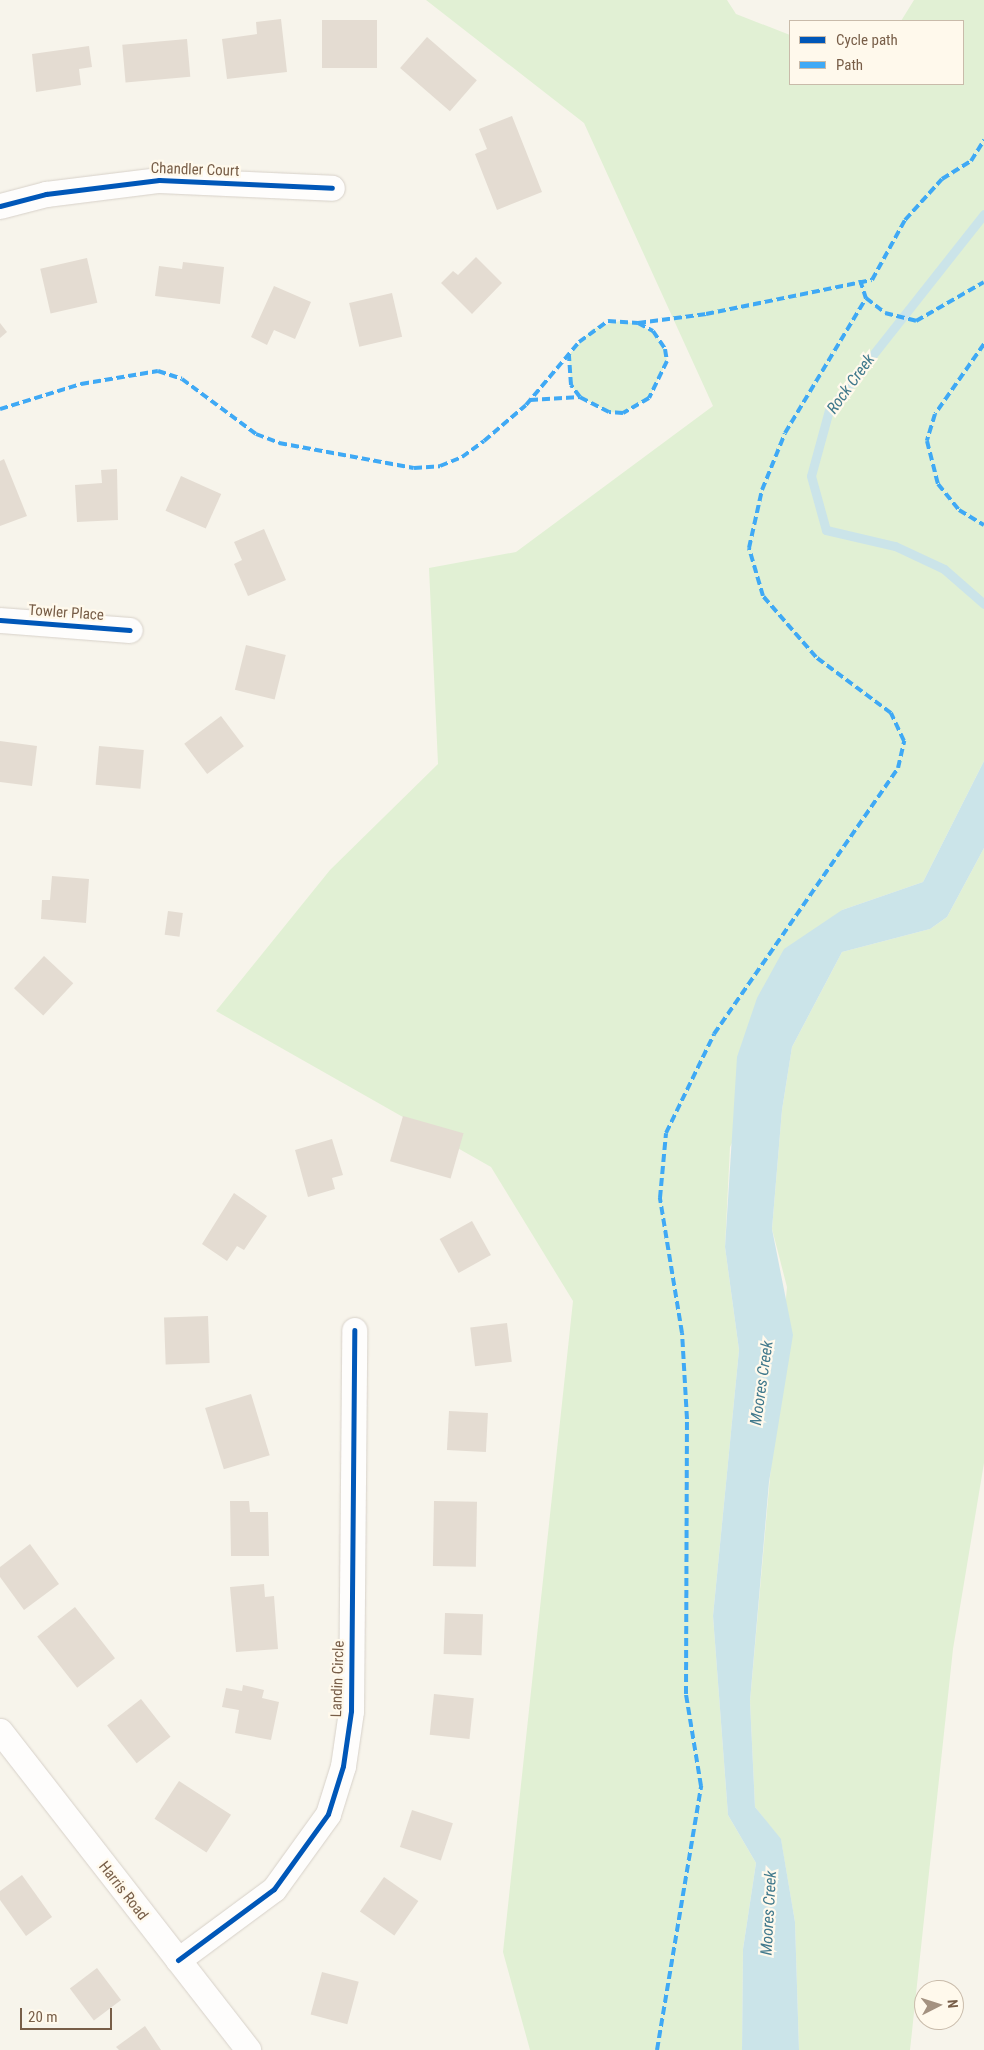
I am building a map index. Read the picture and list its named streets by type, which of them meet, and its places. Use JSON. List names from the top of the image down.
{
  "streets": {
    "street": [
      "Chandler Court",
      "Towler Place",
      "Landin Circle",
      "Harris Road"
    ]
  },
  "crossings": [
    ["Landin Circle", "Harris Road"]
  ],
  "water": ["Rock Creek", "Moores Creek"],
  "legend": ["Cycle path", "Path"],
  "scale_bar": "20 m",
  "north": "right"
}
